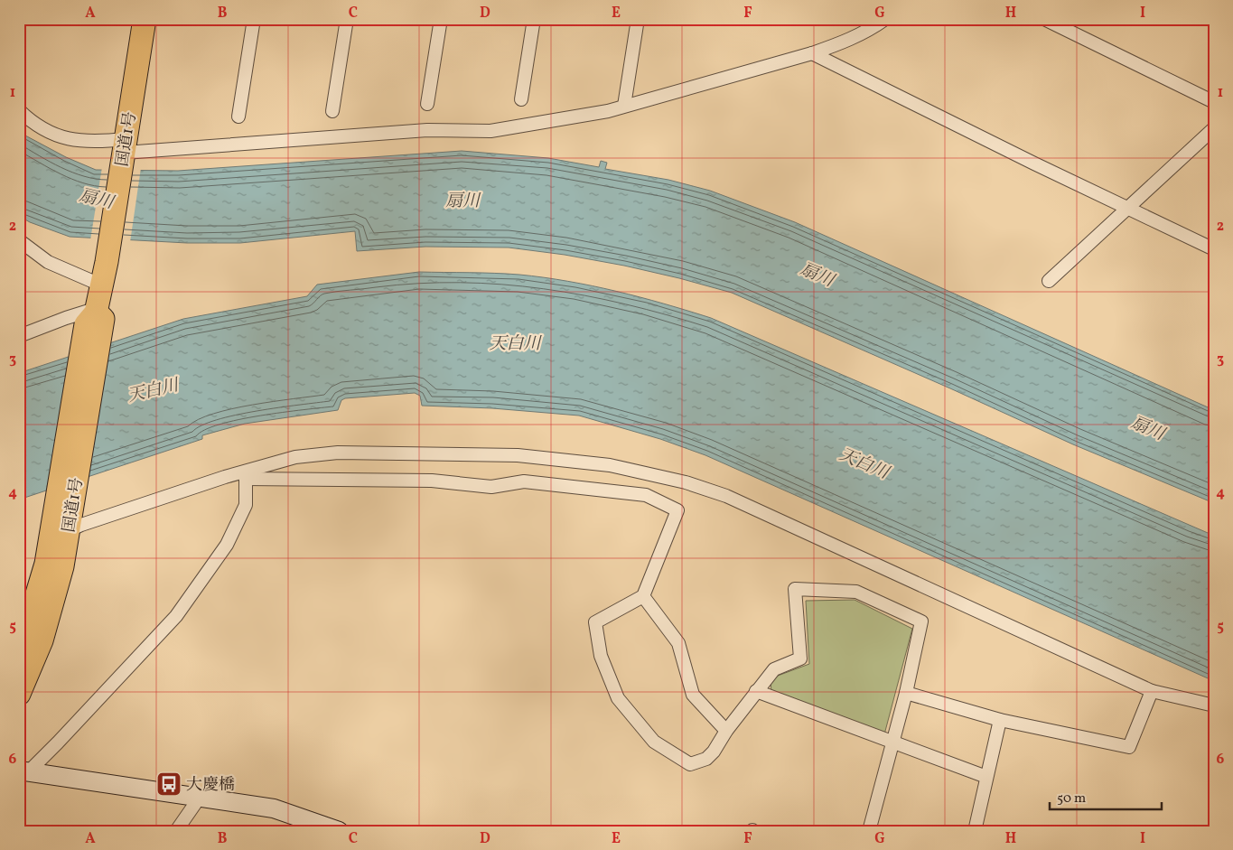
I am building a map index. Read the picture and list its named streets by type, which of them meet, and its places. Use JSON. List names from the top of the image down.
{
  "streets": {
    "highway": ["国道1号"]
  },
  "water": ["扇川", "天白川"],
  "places": {
    "bus stop": ["大慶橋"]
  },
  "scale_bar": "50 m",
  "grid": {
    "columns": [
      "A",
      "B",
      "C",
      "D",
      "E",
      "F",
      "G",
      "H",
      "I"
    ],
    "rows": [
      "1",
      "2",
      "3",
      "4",
      "5",
      "6"
    ]
  }
}
